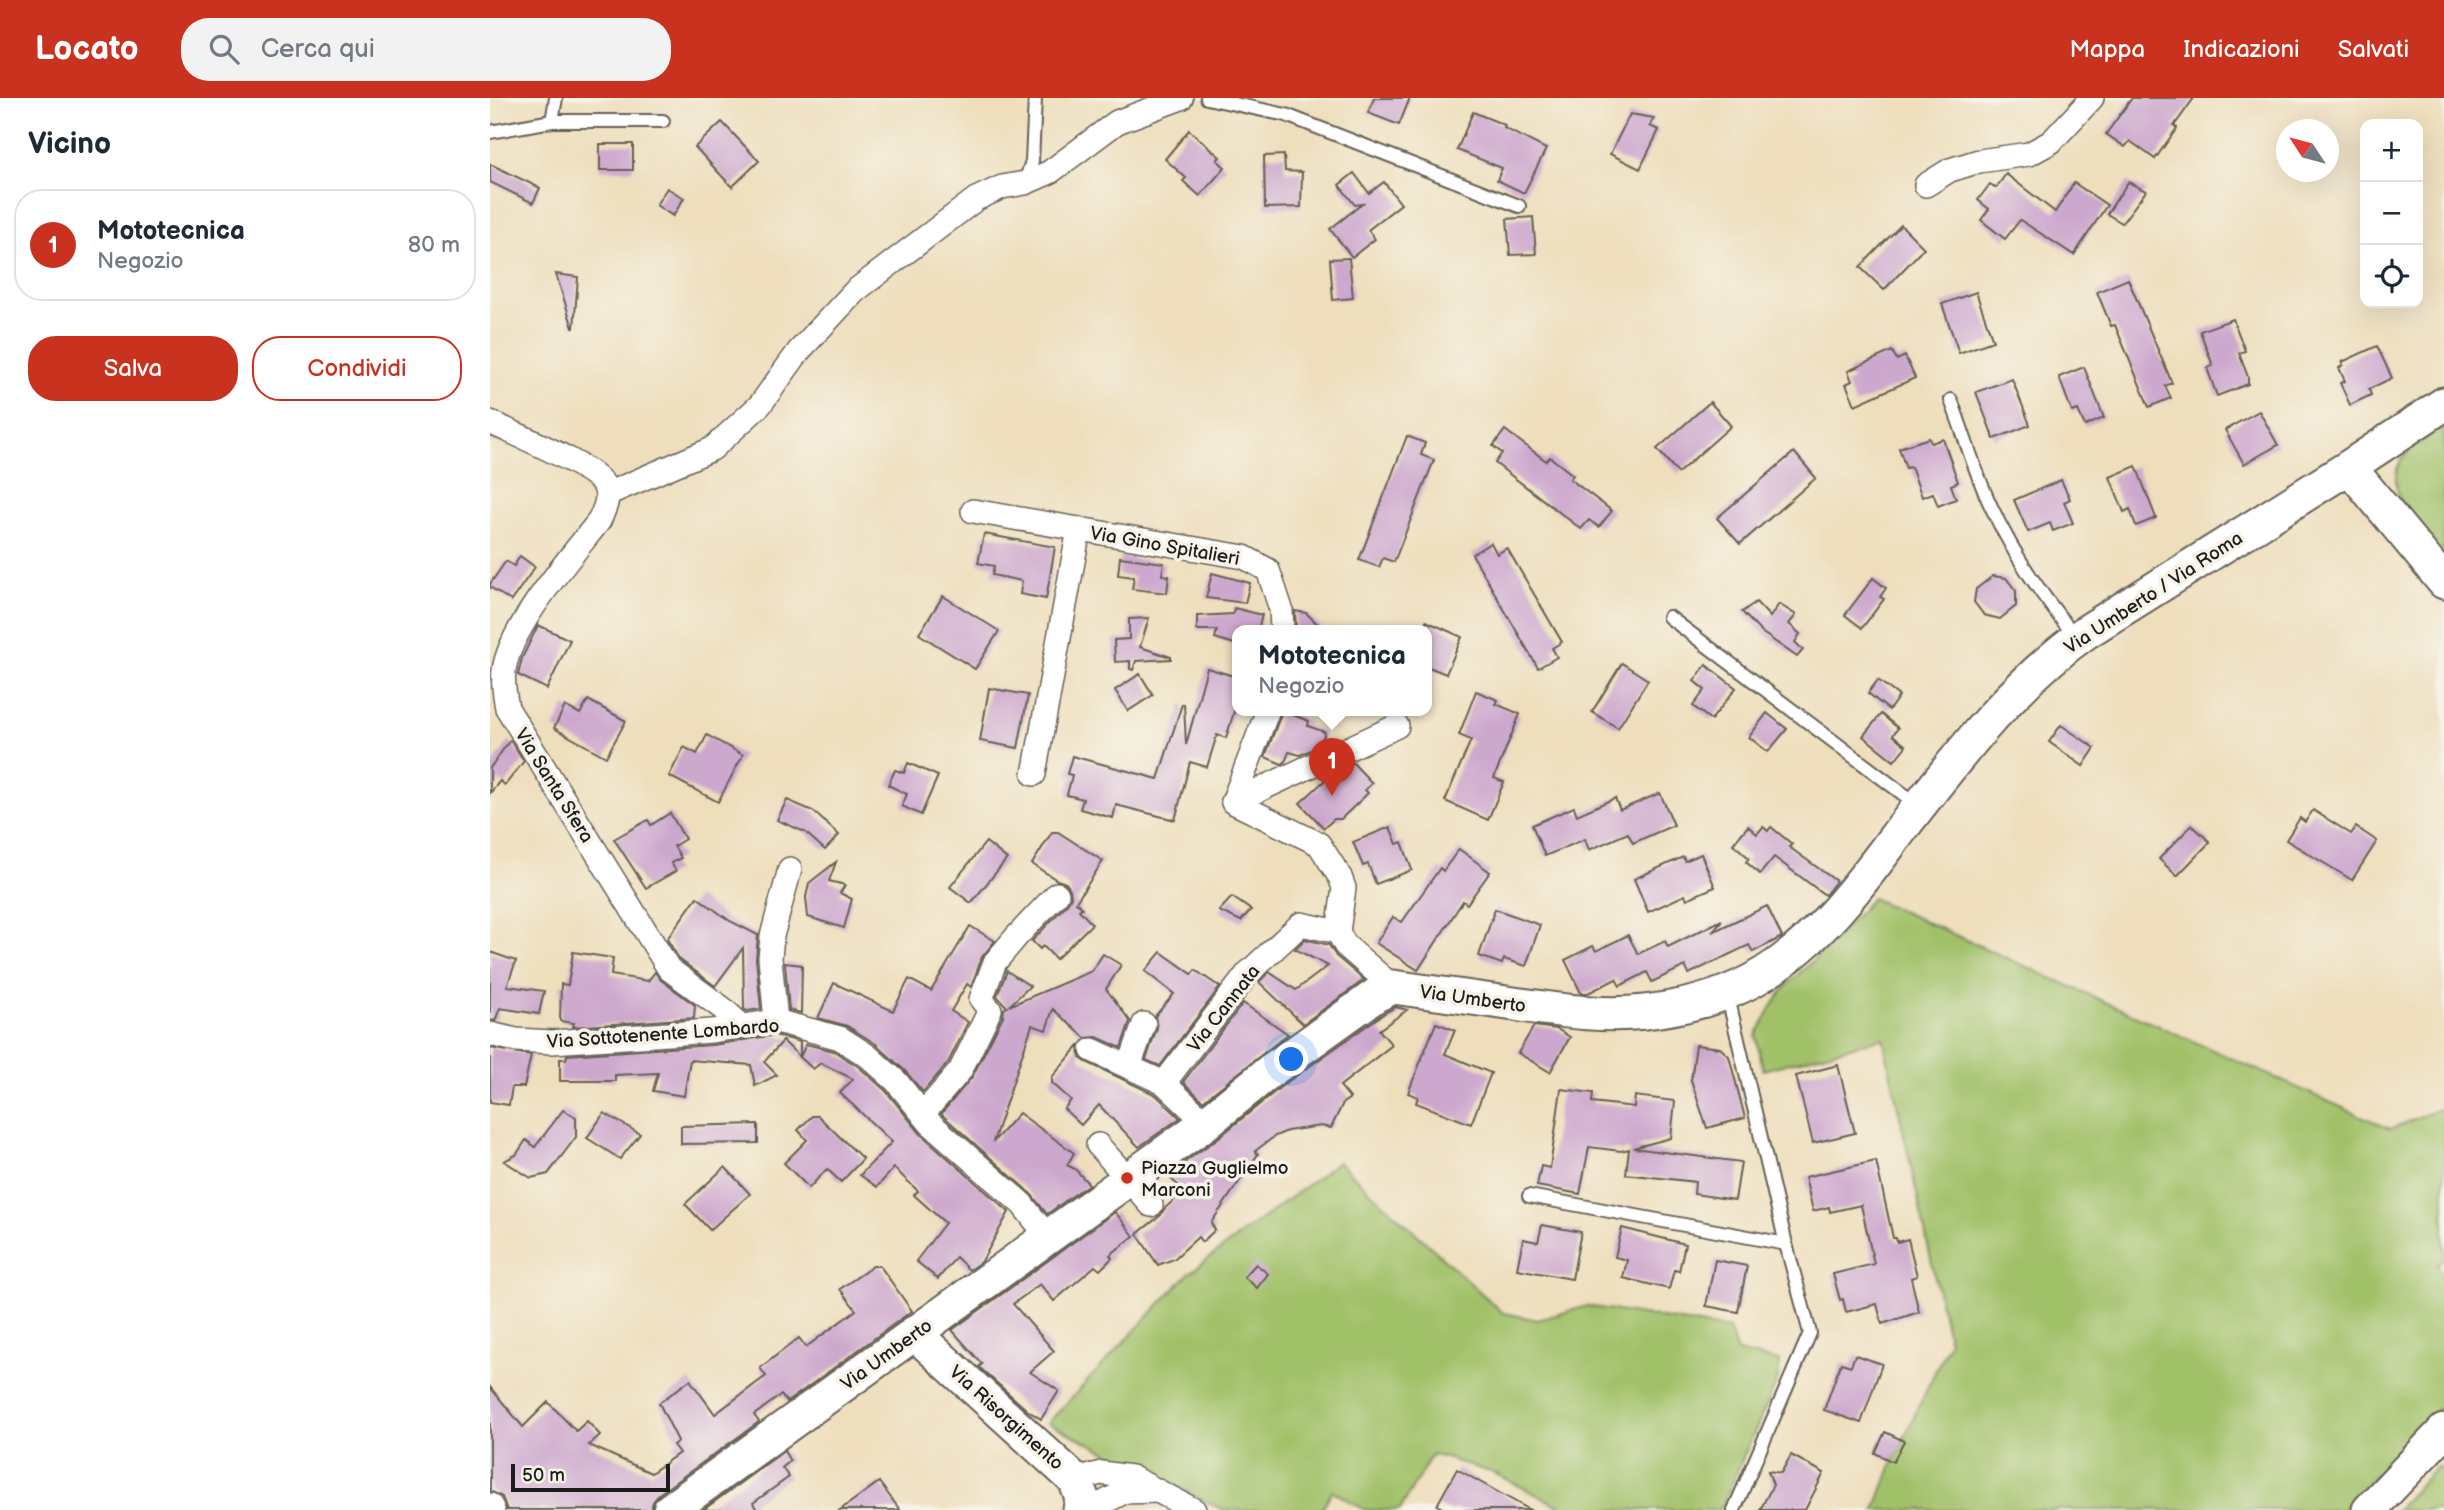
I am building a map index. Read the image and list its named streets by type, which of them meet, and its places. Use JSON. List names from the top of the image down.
{
  "streets": {
    "main road": ["Via Umberto / Via Roma", "Via Umberto", "Via Risorgimento"],
    "street": [
      "Via Gino Spitalieri",
      "Via Santa Sfera",
      "Via Cannata",
      "Via Sottotenente Lombardo"
    ]
  },
  "crossings": [
    ["Via Umberto / Via Roma", "Via Umberto"],
    ["Via Santa Sfera", "Via Sottotenente Lombardo"],
    ["Via Umberto", "Via Sottotenente Lombardo"],
    ["Via Umberto", "Via Risorgimento"]
  ],
  "places": ["Piazza Guglielmo Marconi"],
  "scale_bar": "50 m",
  "north": "top left",
  "page": {
    "header": "Locato",
    "search": "Cerca qui",
    "nav": ["Mappa", "Indicazioni", "Salvati"],
    "heading": "Vicino",
    "map_buttons": ["+", "−"],
    "list": [
      {
        "mark": "1",
        "name": "Mototecnica",
        "note": "Negozio",
        "value": "80 m"
      }
    ],
    "buttons": ["Salva", "Condividi"],
    "popup": ["Mototecnica", "Negozio"],
    "pins": "1",
    "scale": "50 m"
  }
}
